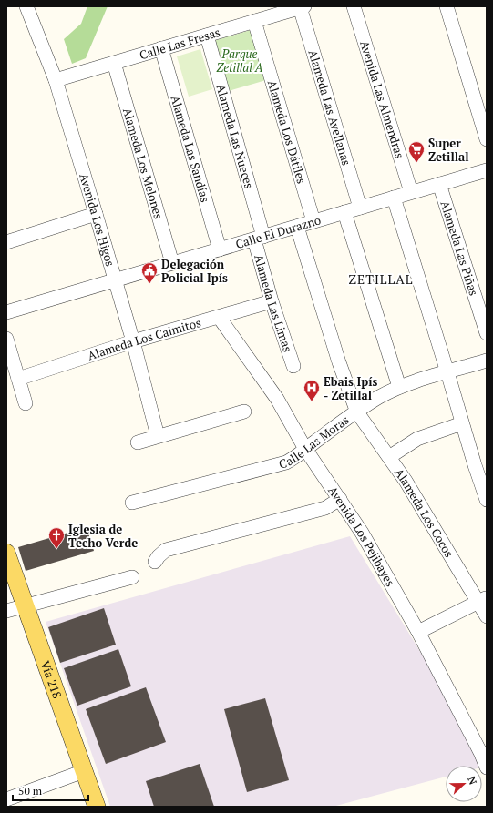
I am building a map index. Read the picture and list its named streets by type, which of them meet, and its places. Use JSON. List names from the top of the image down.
{
  "streets": {
    "main road": ["Vía 218"],
    "street": [
      "Calle Las Fresas",
      "Avenida Las Almendras",
      "Alameda Las Avellanas",
      "Alameda Los Dátiles",
      "Alameda Las Nueces",
      "Alameda Las Sandías",
      "Alameda Los Melones",
      "Avenida Los Higos",
      "Calle El Durazno",
      "Alameda Las Piñas",
      "Alameda Las Limas",
      "Alameda Los Caimitos",
      "Calle Las Moras",
      "Alameda Los Cocos",
      "Avenida Los Pejibayes"
    ]
  },
  "crossings": [
    ["Calle Las Fresas", "Alameda Las Avellanas"],
    ["Calle Las Fresas", "Alameda Los Dátiles"],
    ["Calle Las Fresas", "Alameda Las Nueces"],
    ["Calle Las Fresas", "Alameda Las Sandías"],
    ["Calle Las Fresas", "Alameda Los Melones"],
    ["Calle Las Fresas", "Avenida Los Higos"],
    ["Avenida Las Almendras", "Calle El Durazno"],
    ["Alameda Las Avellanas", "Calle El Durazno"],
    ["Alameda Los Dátiles", "Calle El Durazno"],
    ["Alameda Las Nueces", "Calle El Durazno"],
    ["Alameda Las Nueces", "Alameda Las Limas"],
    ["Alameda Las Sandías", "Calle El Durazno"],
    ["Alameda Los Melones", "Calle El Durazno"],
    ["Avenida Los Higos", "Calle El Durazno"],
    ["Avenida Los Higos", "Alameda Los Caimitos"],
    ["Calle El Durazno", "Alameda Las Piñas"],
    ["Calle El Durazno", "Alameda Las Limas"],
    ["Calle El Durazno", "Alameda Los Cocos"],
    ["Alameda Las Limas", "Alameda Los Caimitos"],
    ["Alameda Los Caimitos", "Avenida Los Pejibayes"],
    ["Calle Las Moras", "Alameda Los Cocos"],
    ["Calle Las Moras", "Avenida Los Pejibayes"]
  ],
  "districts": ["ZETILLAL"],
  "parks": ["Parque Zetillal A"],
  "places": {
    "supermarket": ["Super Zetillal"],
    "public building": ["Delegación Policial Ipís"],
    "hospital": ["Ebais Ipís - Zetillal"],
    "church": ["Iglesia de Techo Verde"]
  },
  "scale_bar": "50 m",
  "north": "right"
}
